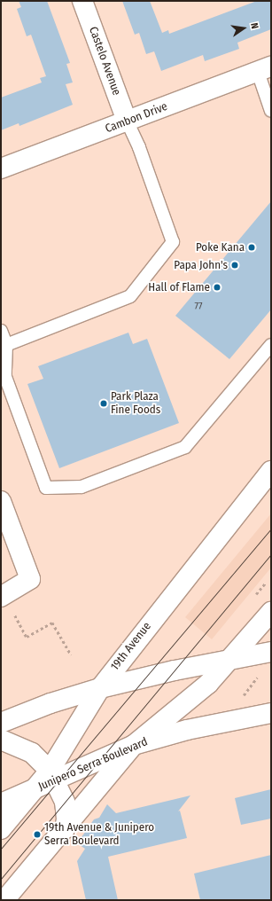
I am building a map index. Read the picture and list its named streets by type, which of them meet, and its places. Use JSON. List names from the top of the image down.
{
  "streets": {
    "main road": [
      "Castelo Avenue",
      "Cambon Drive",
      "19th Avenue",
      "Junipero Serra Boulevard"
    ]
  },
  "crossings": [
    ["Castelo Avenue", "Cambon Drive"],
    ["19th Avenue", "Junipero Serra Boulevard"]
  ],
  "places": [
    "Poke Kana",
    "Papa John's",
    "Hall of Flame",
    "Park Plaza Fine Foods",
    "19th Avenue & Junipero Serra Boulevard"
  ],
  "house_numbers": ["77"],
  "north": "right"
}
